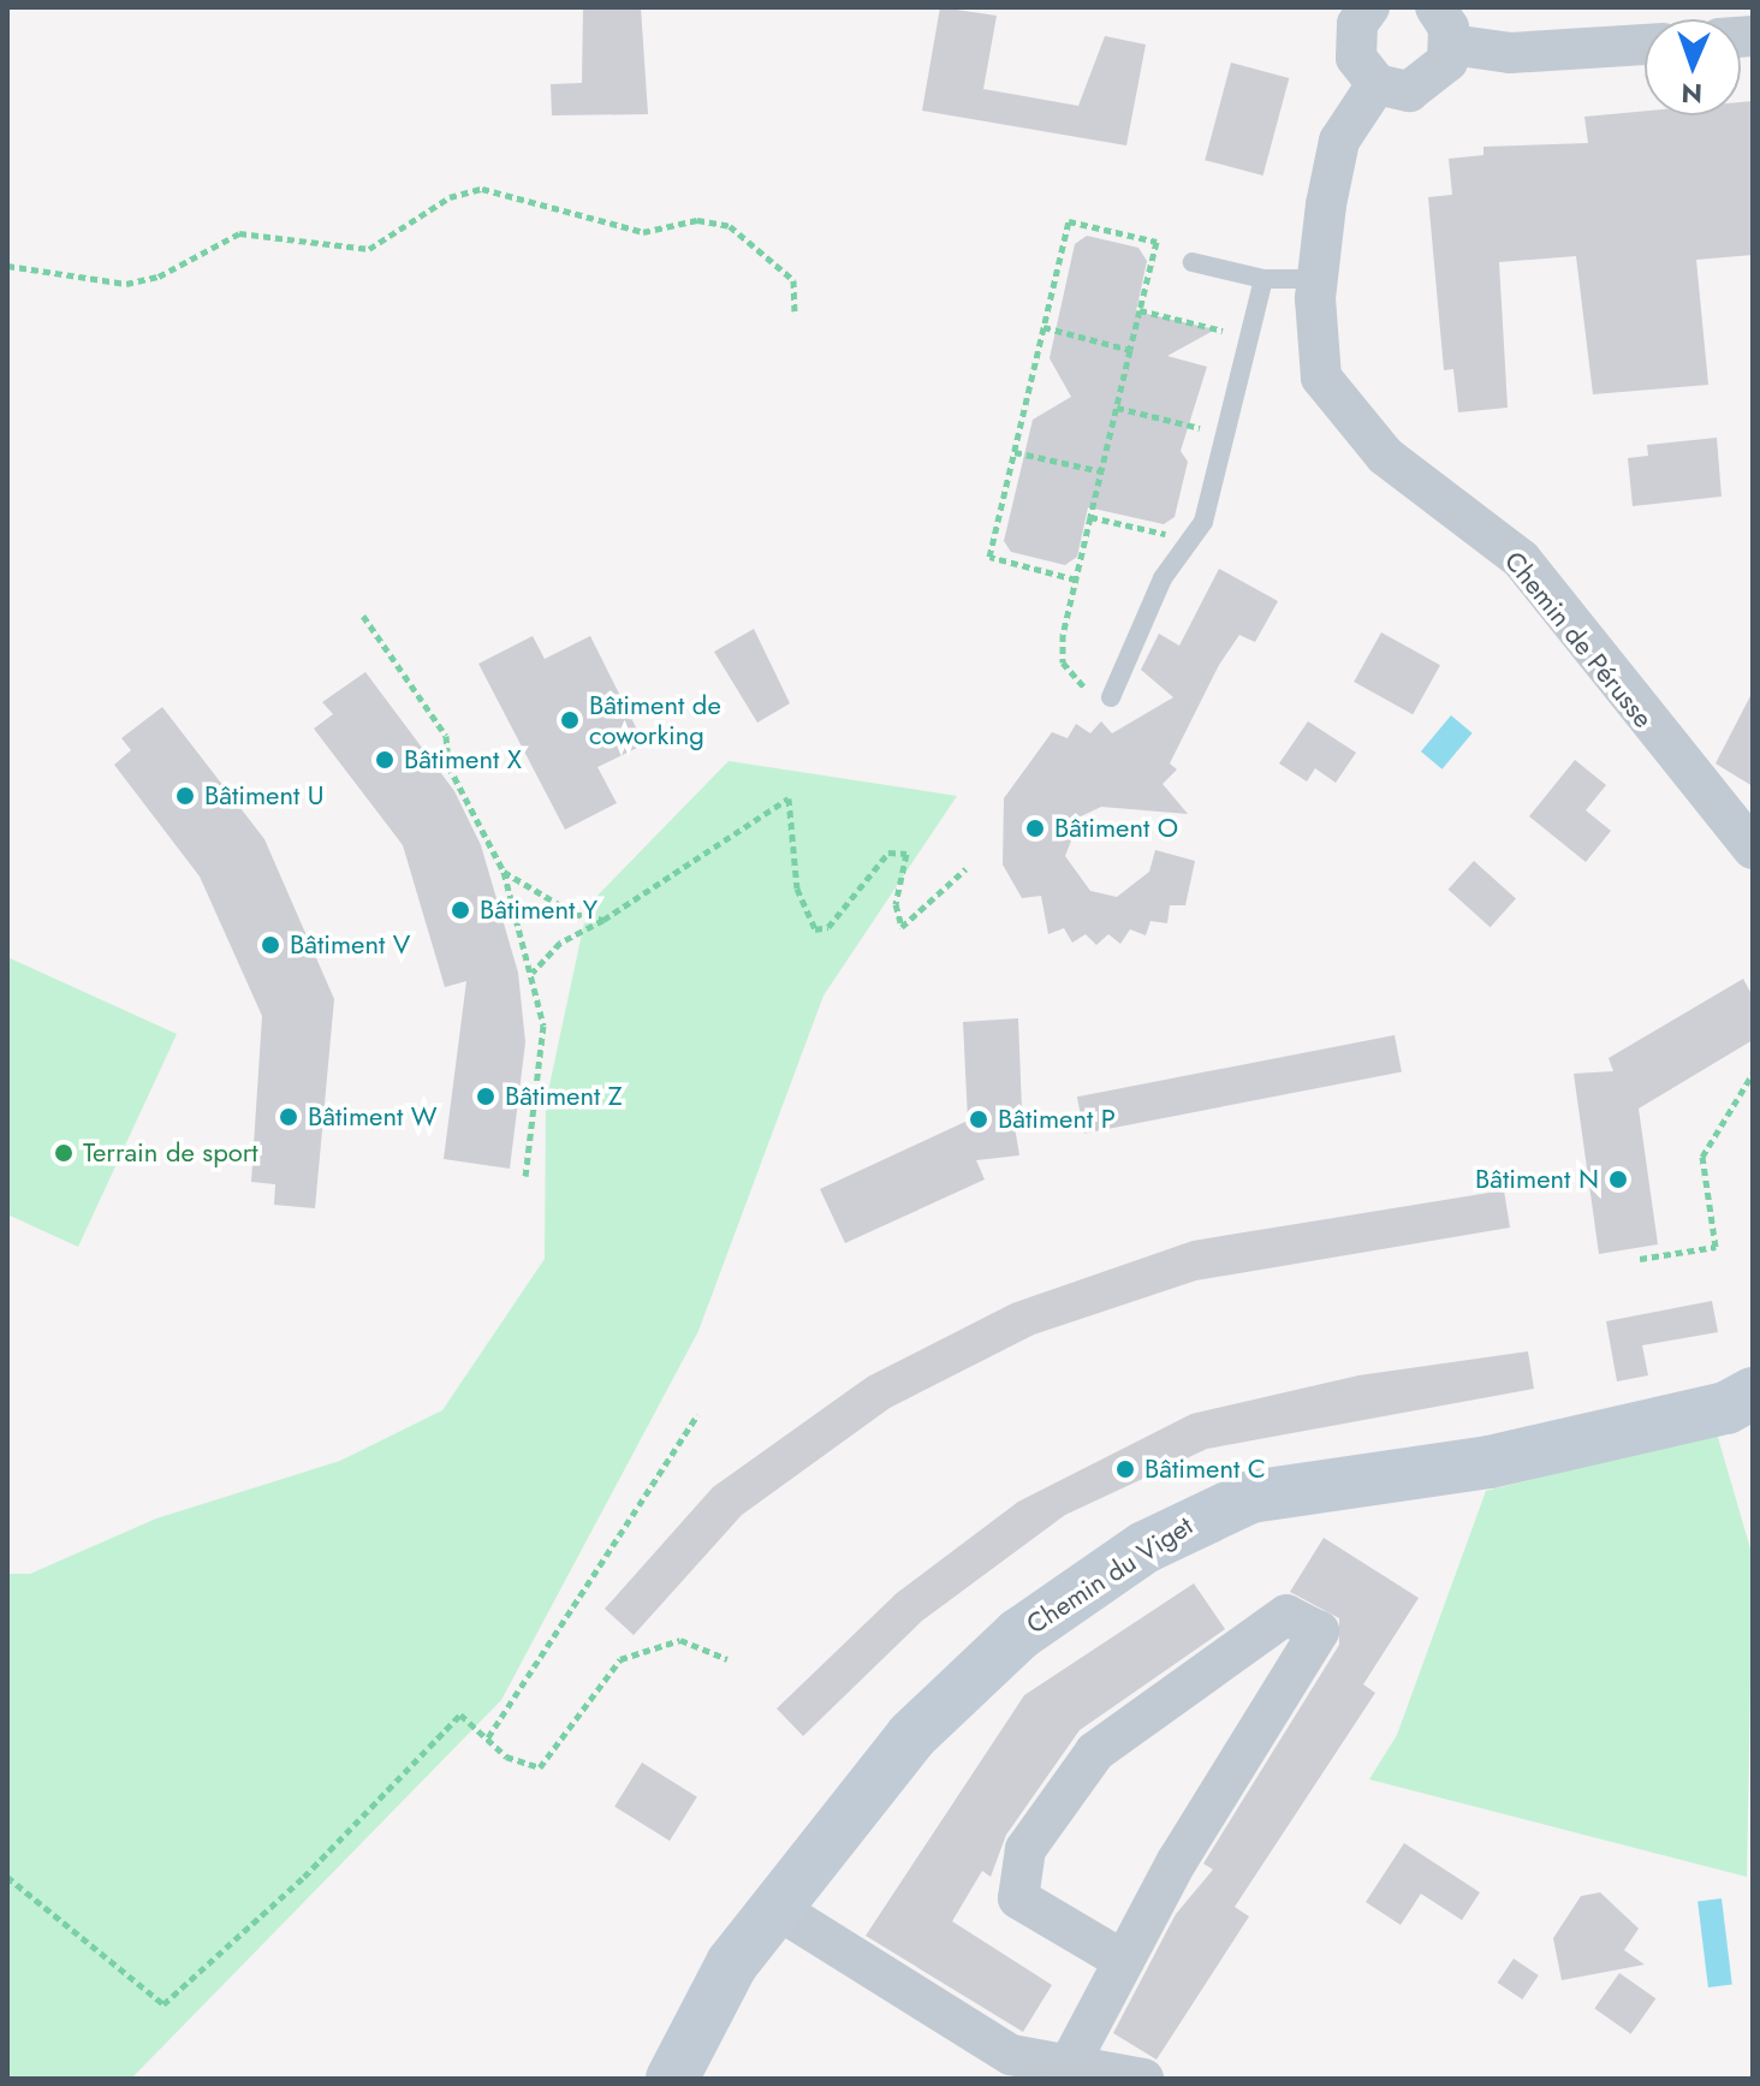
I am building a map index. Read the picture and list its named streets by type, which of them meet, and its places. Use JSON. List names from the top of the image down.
{
  "streets": {
    "street": ["Chemin de Pérusse", "Chemin du Viget"]
  },
  "places": [
    "Bâtiment de coworking",
    "Bâtiment X",
    "Bâtiment U",
    "Bâtiment O",
    "Bâtiment Y",
    "Bâtiment V",
    "Bâtiment Z",
    "Bâtiment W",
    "Bâtiment P",
    "Terrain de sport",
    "Bâtiment N",
    "Bâtiment C"
  ],
  "north": "bottom"
}
